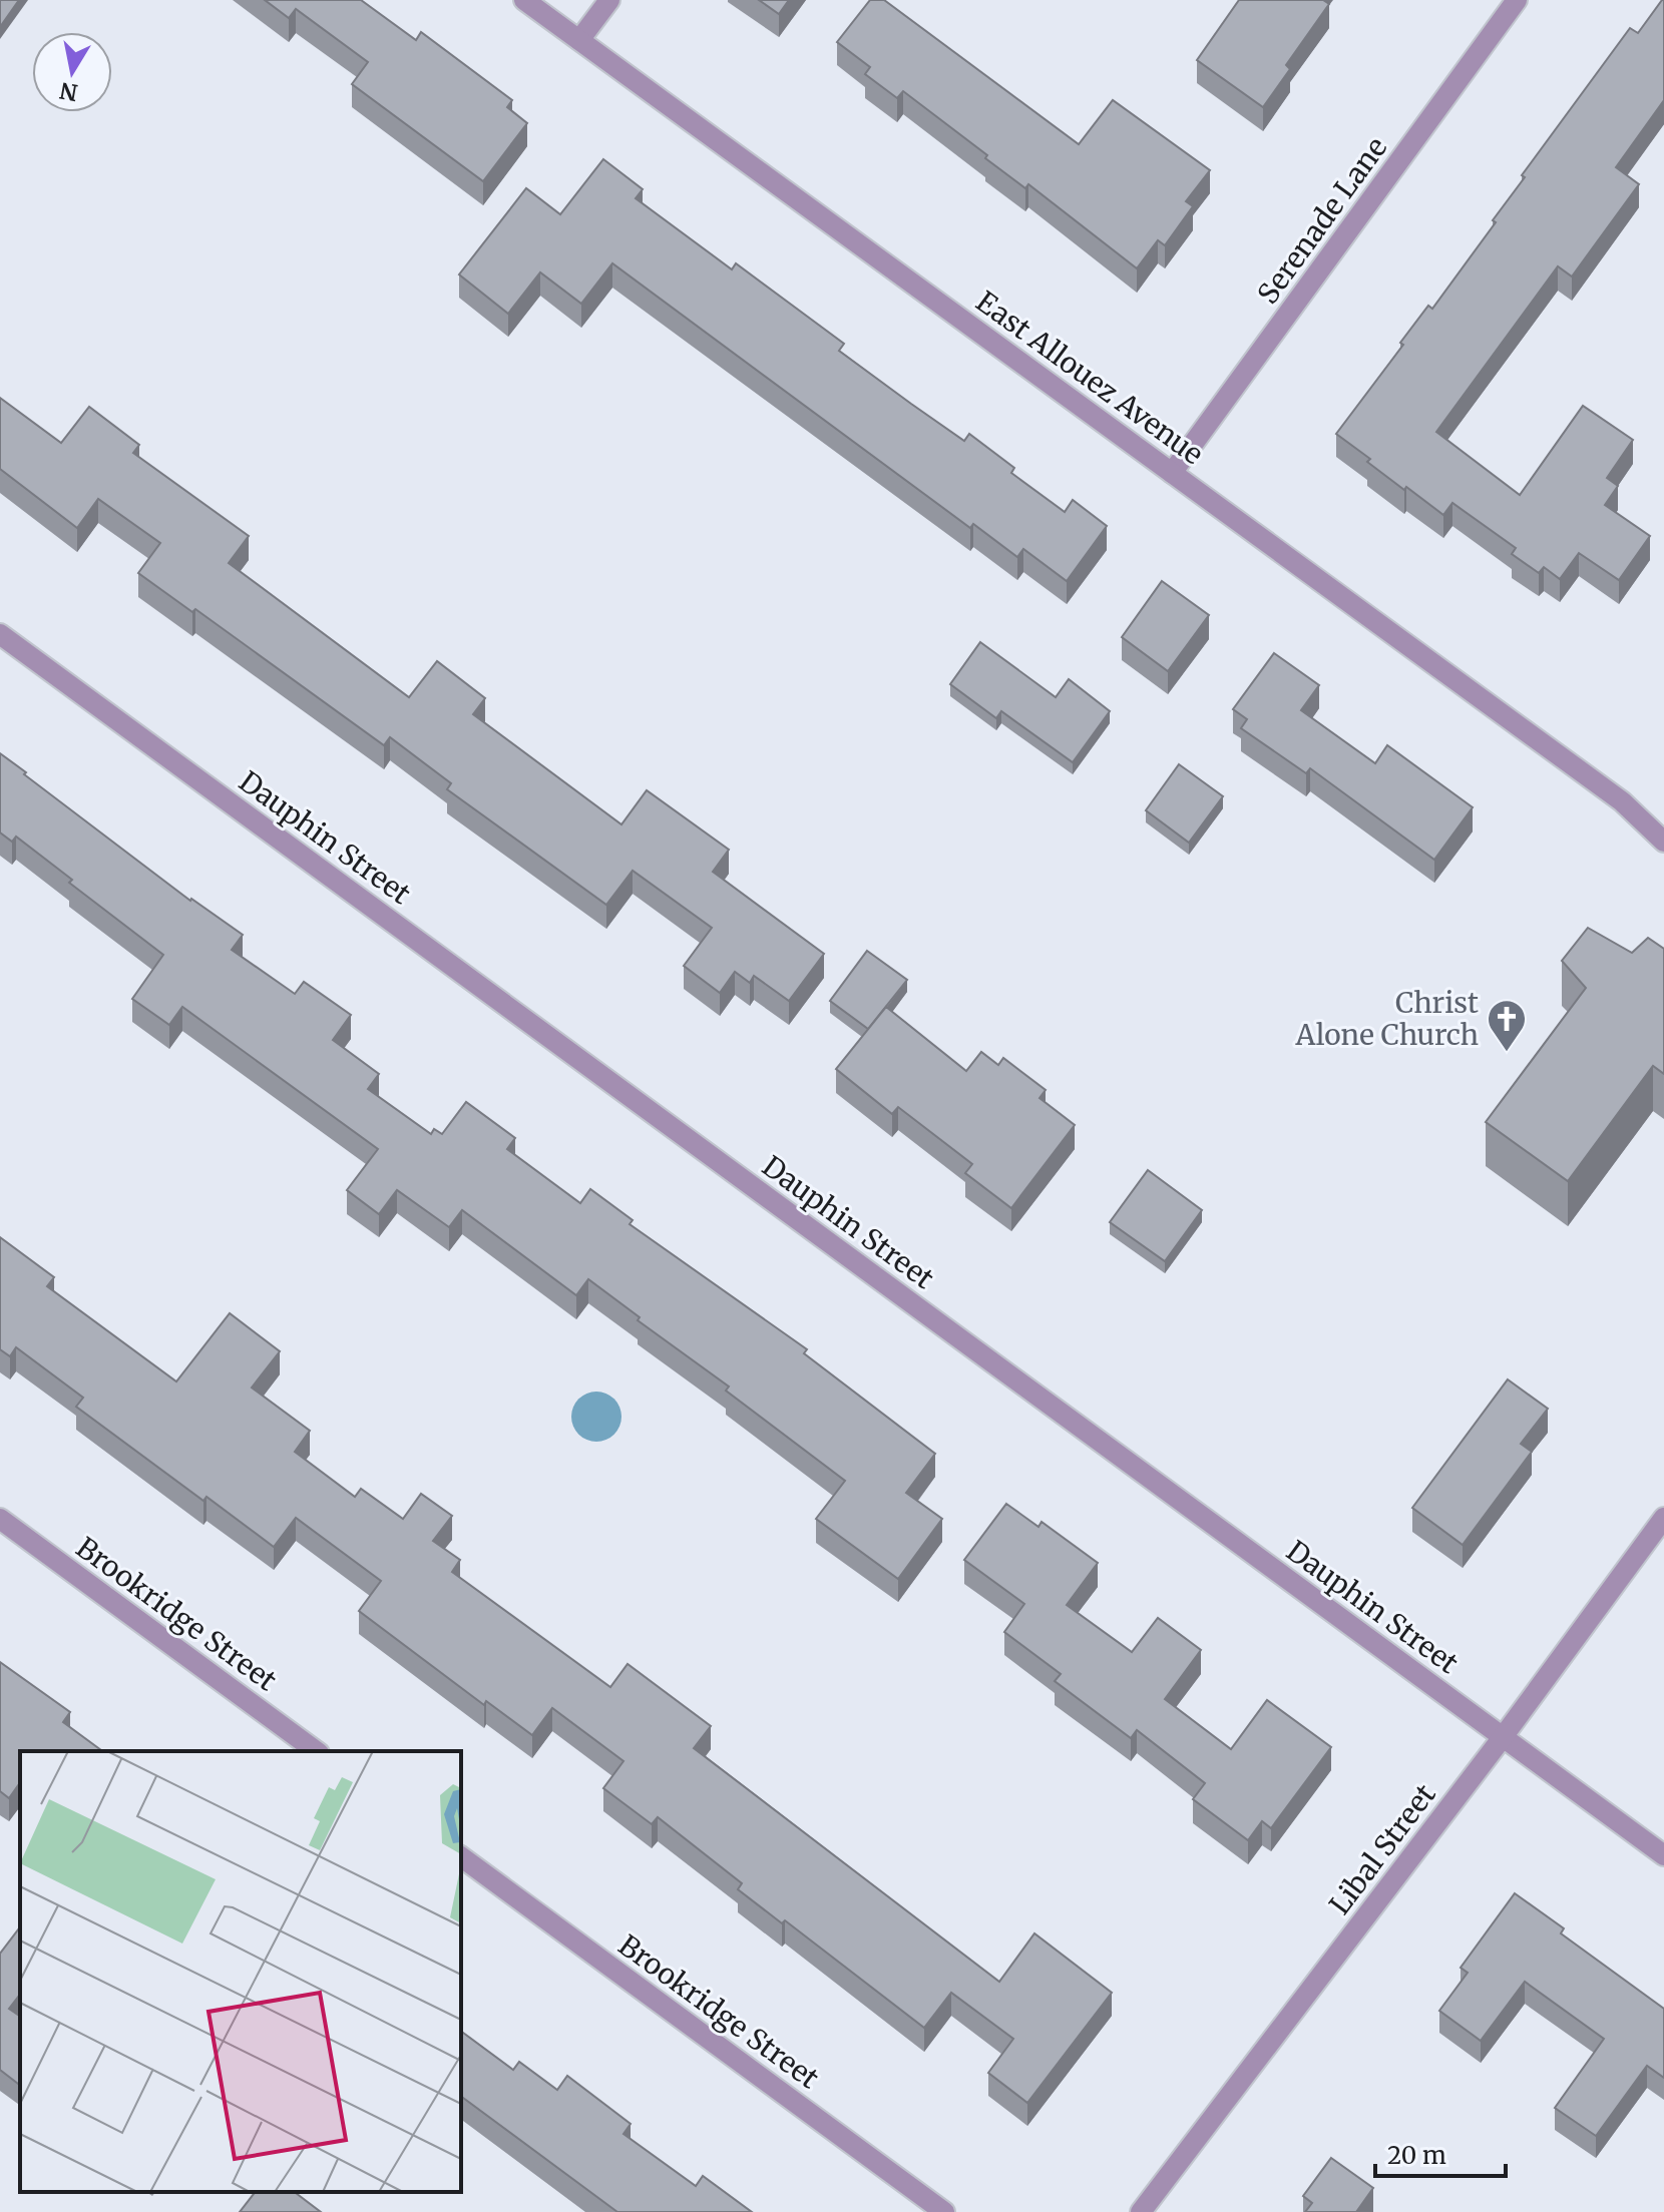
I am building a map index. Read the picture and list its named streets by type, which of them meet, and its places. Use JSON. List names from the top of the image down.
{
  "streets": {
    "street": [
      "Serenade Lane",
      "East Allouez Avenue",
      "Dauphin Street",
      "Brookridge Street",
      "Libal Street"
    ]
  },
  "crossings": [
    ["Serenade Lane", "East Allouez Avenue"],
    ["Dauphin Street", "Libal Street"]
  ],
  "places": {
    "church": ["Christ Alone Church"]
  },
  "scale_bar": "20 m",
  "north": "bottom"
}
